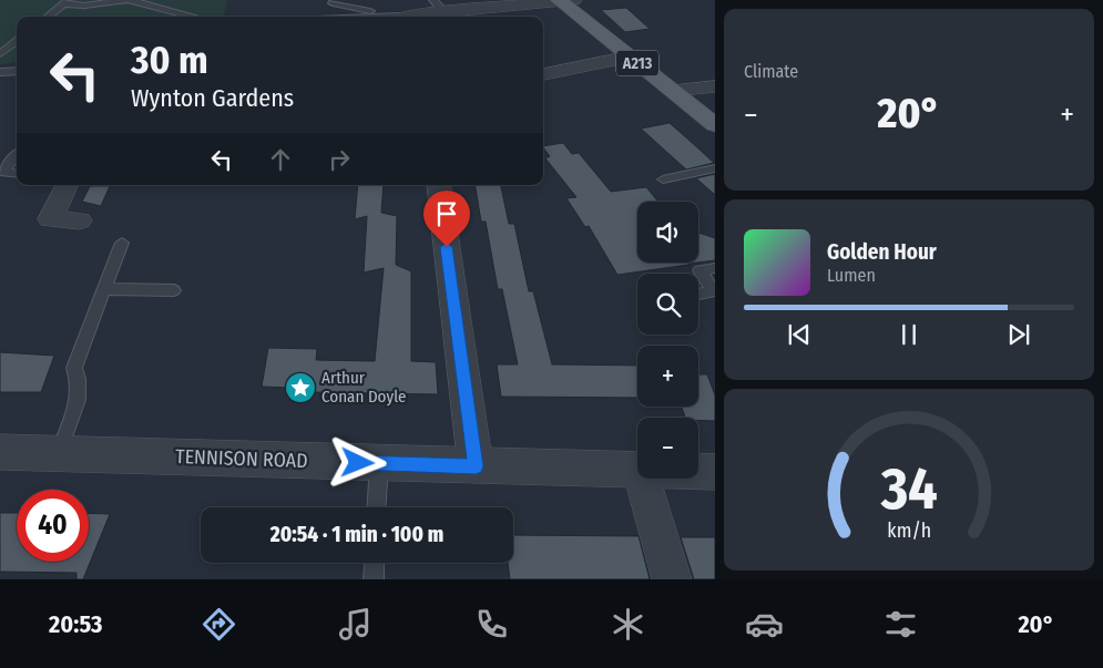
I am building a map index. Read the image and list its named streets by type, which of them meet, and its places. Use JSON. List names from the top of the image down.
{
  "streets": {
    "main road": ["A213"],
    "street": ["TENNISON ROAD"]
  },
  "places": {
    "place": ["Arthur Conan Doyle"]
  },
  "page": {
    "tile": "Climate",
    "turn": ["30 m", "Wynton Gardens"],
    "heat": ["−", "20°", "+"],
    "map_buttons": ["+", "−"],
    "song": ["Golden Hour", "Lumen"],
    "limit": "40",
    "trip": "20:54 · 1 min · 100 m",
    "tabs": ["20:53", "20°"],
    "gauge": ["34", "km/h"]
  }
}
